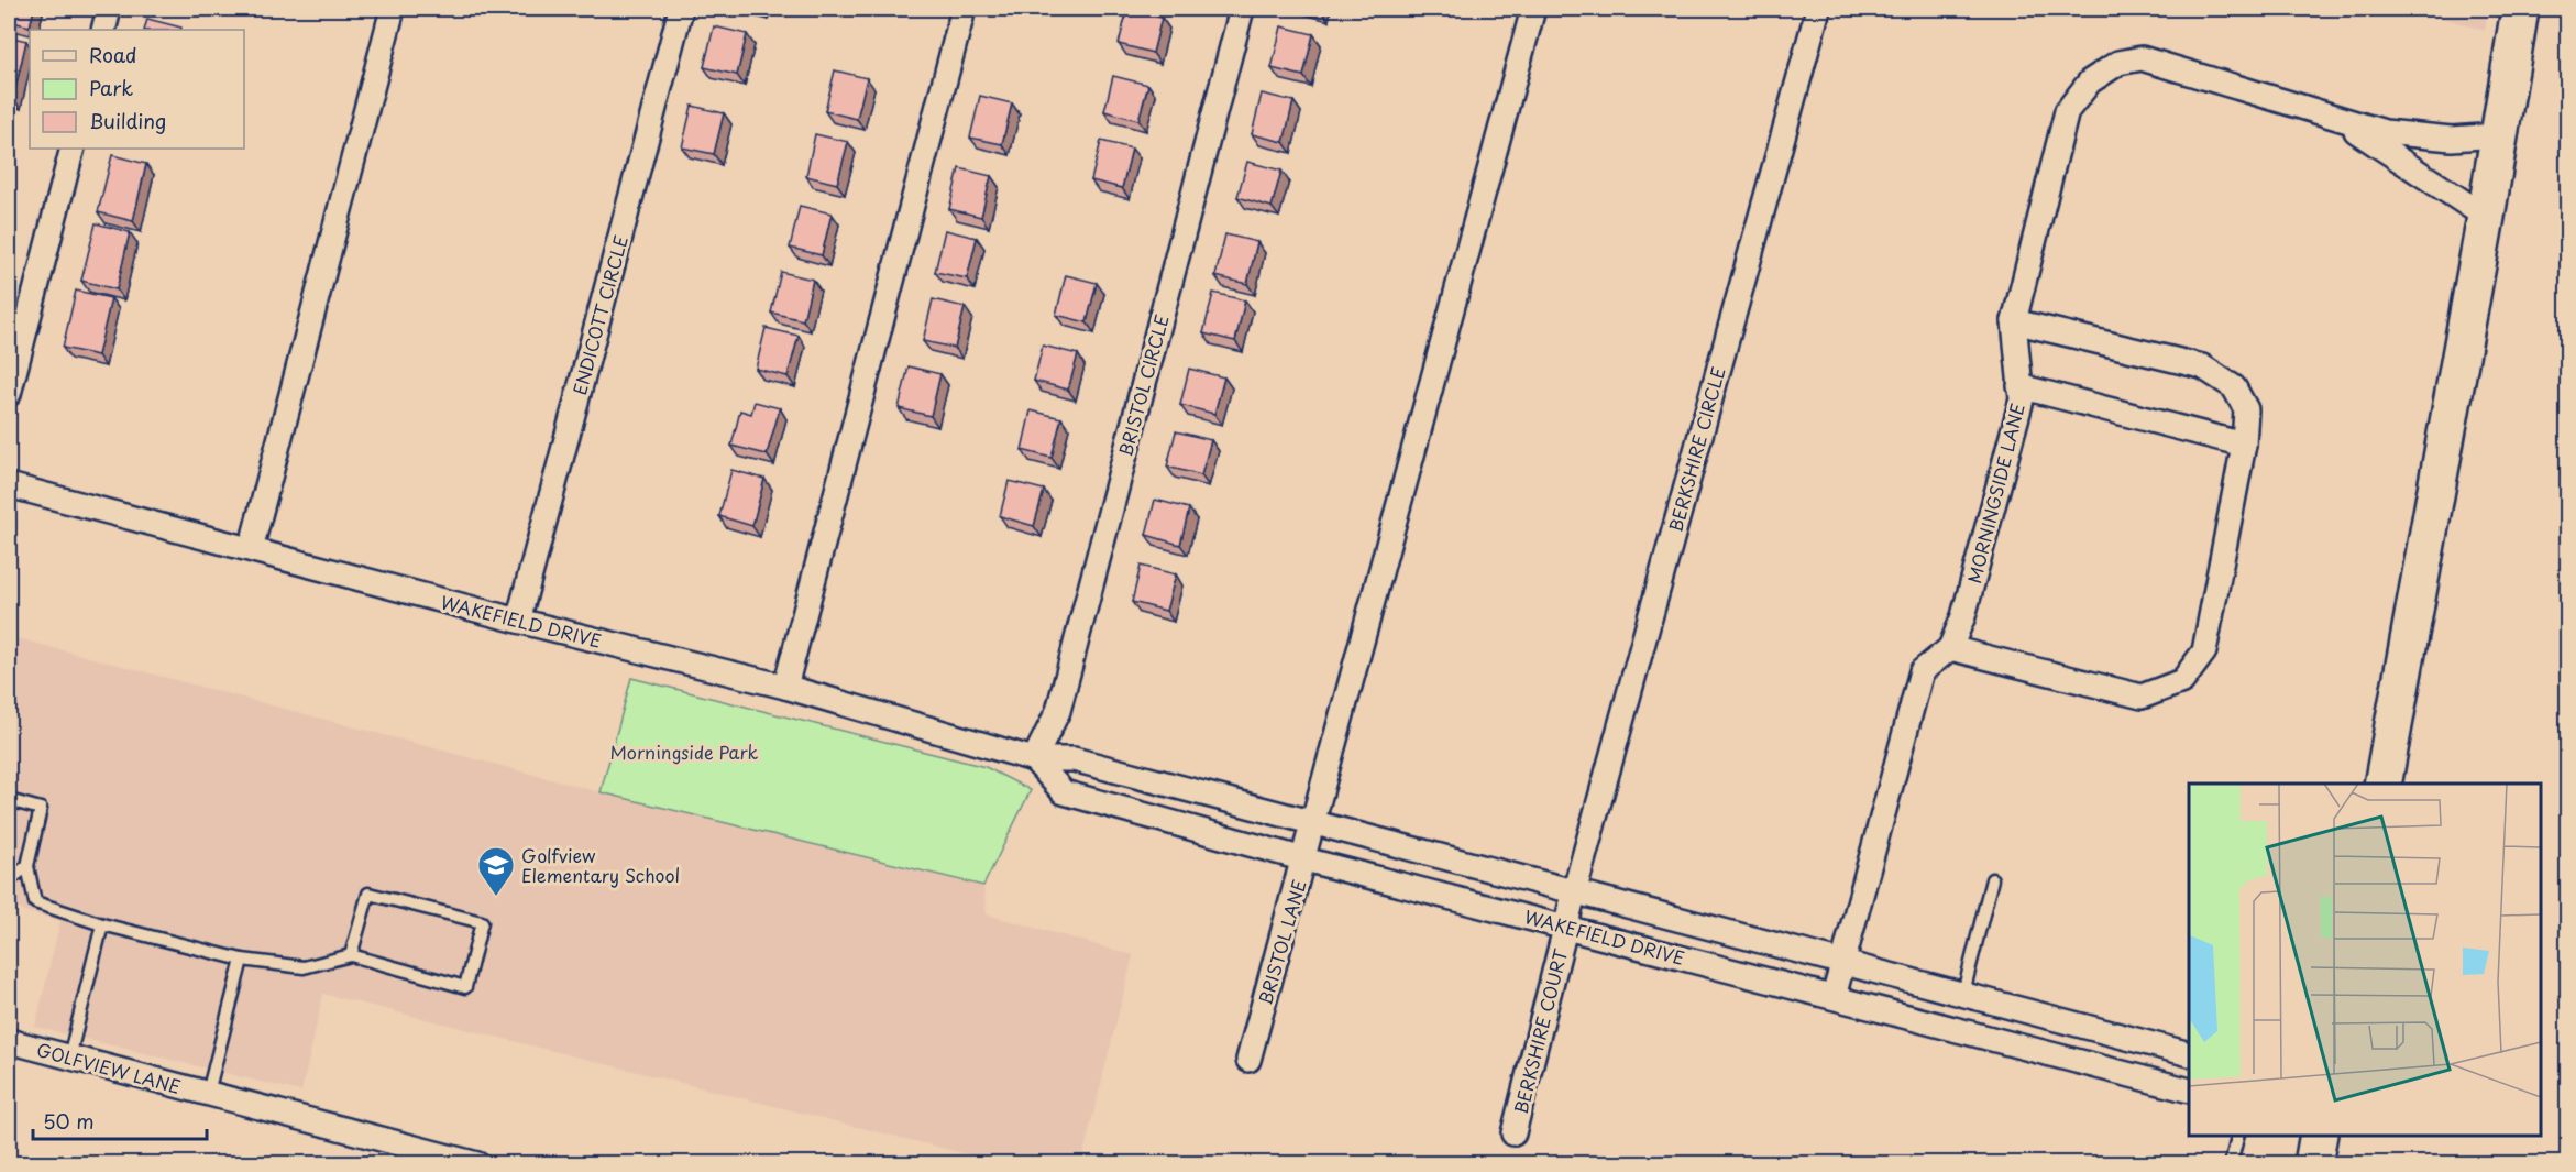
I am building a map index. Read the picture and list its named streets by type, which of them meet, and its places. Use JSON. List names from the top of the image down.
{
  "streets": {
    "street": [
      "ENDICOTT CIRCLE",
      "BRISTOL CIRCLE",
      "BERKSHIRE CIRCLE",
      "MORNINGSIDE LANE",
      "WAKEFIELD DRIVE",
      "BRISTOL LANE",
      "BERKSHIRE COURT",
      "GOLFVIEW LANE"
    ]
  },
  "crossings": [
    ["ENDICOTT CIRCLE", "WAKEFIELD DRIVE"],
    ["BRISTOL CIRCLE", "WAKEFIELD DRIVE"],
    ["BERKSHIRE CIRCLE", "WAKEFIELD DRIVE"],
    ["BERKSHIRE CIRCLE", "BERKSHIRE COURT"],
    ["MORNINGSIDE LANE", "WAKEFIELD DRIVE"],
    ["WAKEFIELD DRIVE", "BRISTOL LANE"],
    ["WAKEFIELD DRIVE", "BERKSHIRE COURT"]
  ],
  "parks": ["Morningside Park"],
  "places": {
    "school or university": ["Golfview Elementary School"]
  },
  "legend": ["Road", "Park", "Building"],
  "scale_bar": "50 m"
}
